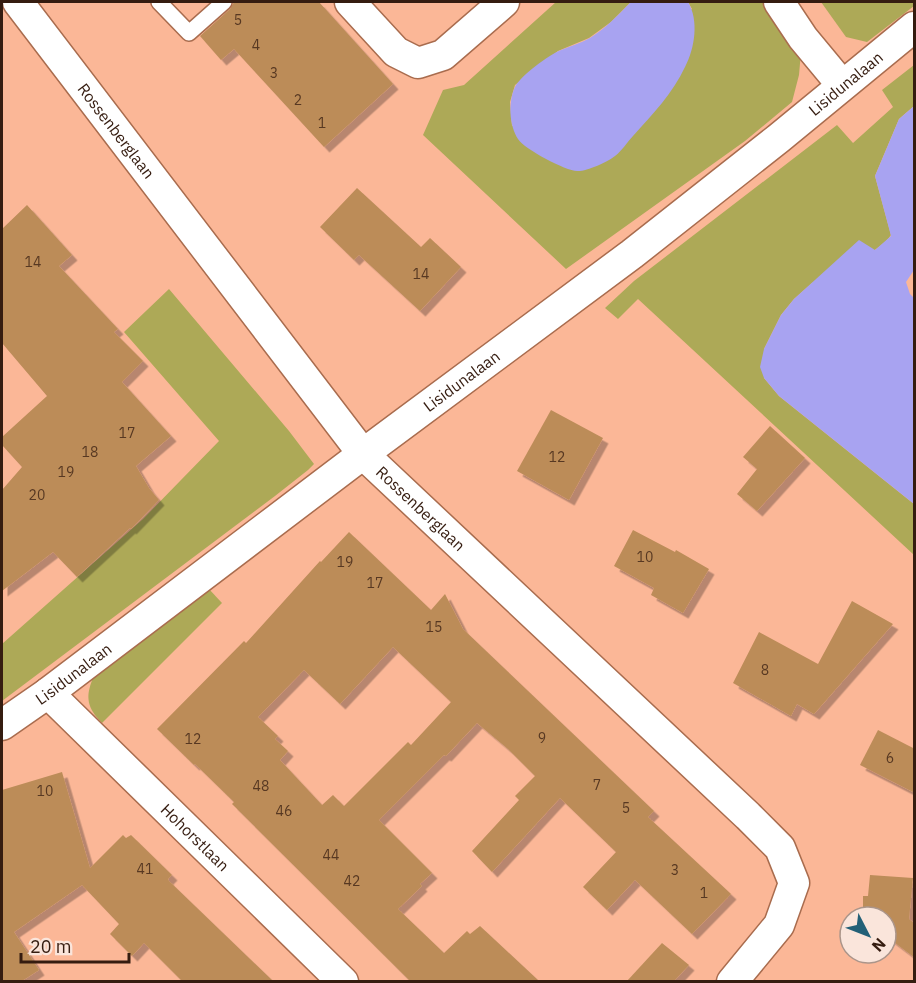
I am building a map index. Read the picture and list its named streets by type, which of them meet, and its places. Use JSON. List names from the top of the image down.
{
  "streets": {
    "street": ["Lisidunalaan", "Rossenberglaan", "Hohorstlaan"]
  },
  "crossings": [
    ["Lisidunalaan", "Rossenberglaan"],
    ["Lisidunalaan", "Hohorstlaan"]
  ],
  "house_numbers": [
    "5",
    "4",
    "3",
    "2",
    "1",
    "14",
    "14",
    "17",
    "18",
    "12",
    "19",
    "20",
    "10",
    "19",
    "17",
    "15",
    "8",
    "9",
    "12",
    "6",
    "7",
    "48",
    "10",
    "5",
    "46",
    "44",
    "41",
    "3",
    "42",
    "1"
  ],
  "scale_bar": "20 m",
  "north": "bottom right"
}
